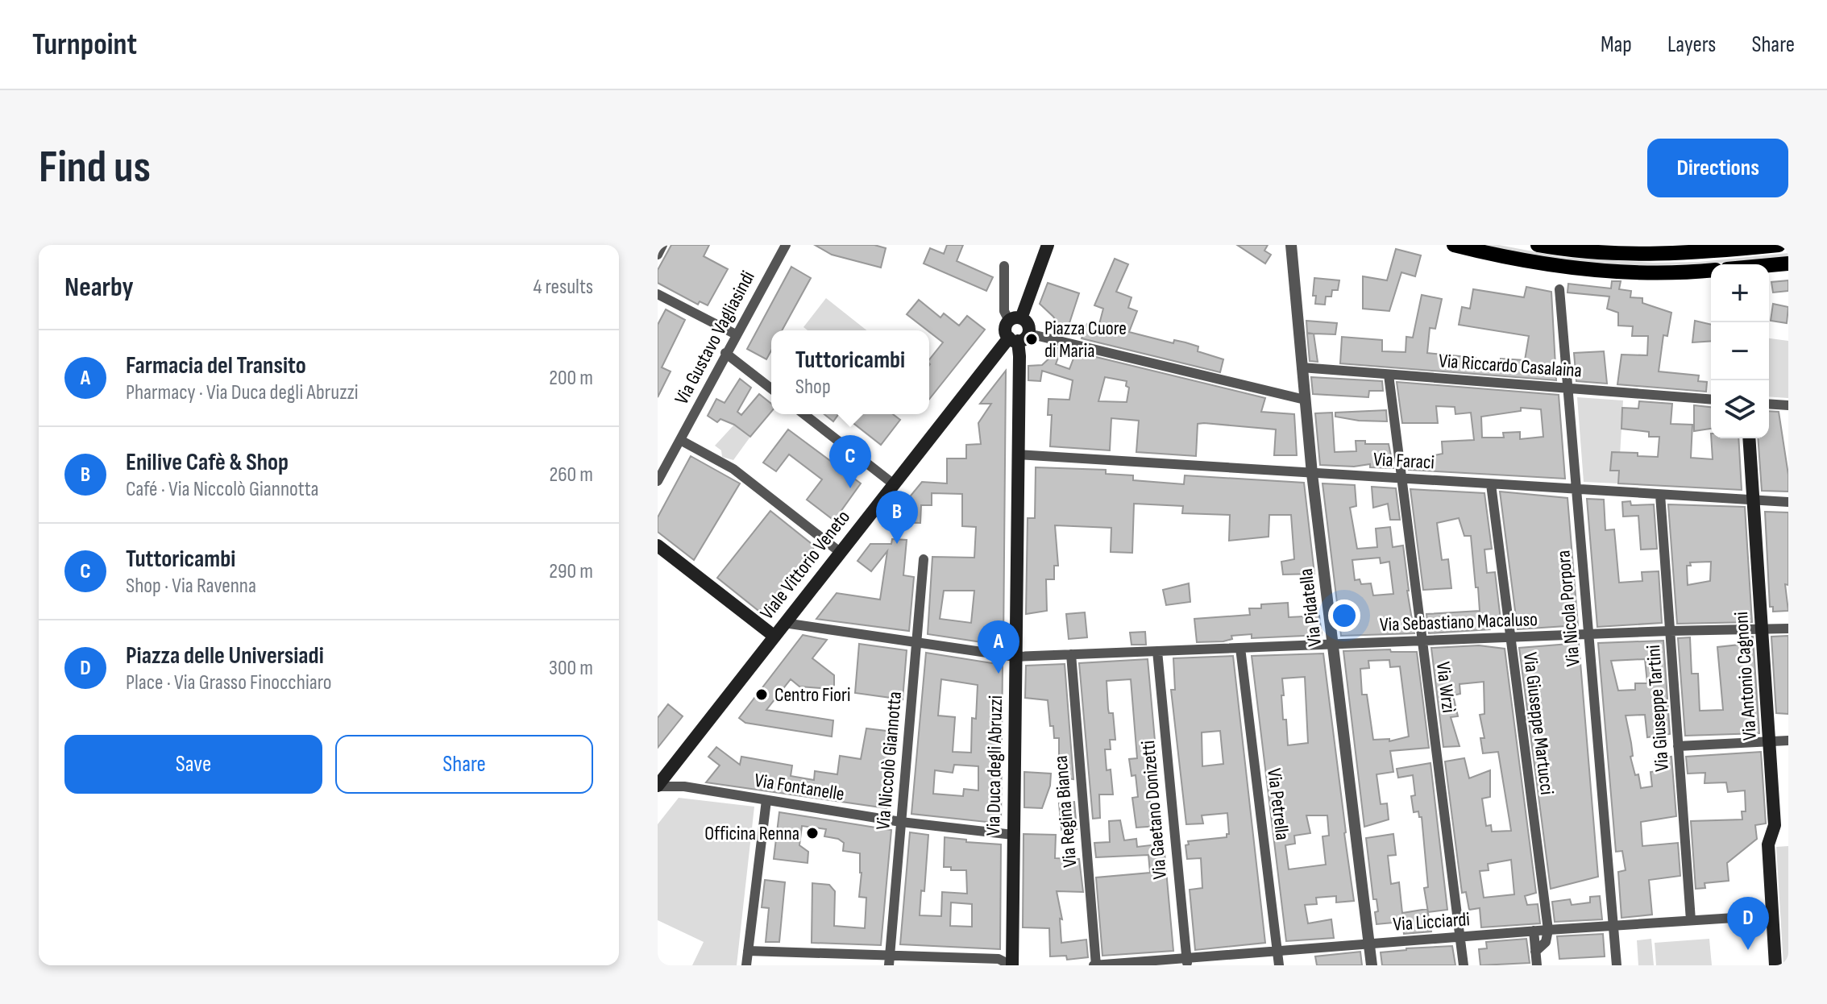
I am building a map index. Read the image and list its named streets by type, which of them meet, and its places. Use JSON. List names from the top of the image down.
{
  "streets": {
    "main road": ["Viale Vittorio Veneto", "Via Antonio Cagnoni", "Via Duca degli Abruzzi"],
    "street": [
      "Via Gustavo Vagliasindi",
      "Via Riccardo Casalaina",
      "Via Faraci",
      "Via Pidatella",
      "Via Nicola Porpora",
      "Via Sebastiano Macaluso",
      "Via Wrzì",
      "Via Giuseppe Tartini",
      "Via Giuseppe Martucci",
      "Via Niccolò Giannotta",
      "Via Fontanelle",
      "Via Petrella",
      "Via Gaetano Donizetti",
      "Via Regina Bianca",
      "Via Licciardi"
    ]
  },
  "crossings": [
    ["Via Riccardo Casalaina", "Via Pidatella"],
    ["Via Riccardo Casalaina", "Via Nicola Porpora"],
    ["Via Riccardo Casalaina", "Via Wrzì"],
    ["Via Faraci", "Via Pidatella"],
    ["Via Faraci", "Via Nicola Porpora"],
    ["Via Faraci", "Via Antonio Cagnoni"],
    ["Via Faraci", "Via Wrzì"],
    ["Via Faraci", "Via Giuseppe Tartini"],
    ["Via Faraci", "Via Giuseppe Martucci"],
    ["Via Faraci", "Via Duca degli Abruzzi"],
    ["Viale Vittorio Veneto", "Via Sebastiano Macaluso"],
    ["Viale Vittorio Veneto", "Via Duca degli Abruzzi"],
    ["Viale Vittorio Veneto", "Via Fontanelle"],
    ["Via Pidatella", "Via Sebastiano Macaluso"],
    ["Via Pidatella", "Via Licciardi"],
    ["Via Nicola Porpora", "Via Sebastiano Macaluso"],
    ["Via Nicola Porpora", "Via Licciardi"],
    ["Via Sebastiano Macaluso", "Via Antonio Cagnoni"],
    ["Via Sebastiano Macaluso", "Via Wrzì"],
    ["Via Sebastiano Macaluso", "Via Giuseppe Tartini"],
    ["Via Sebastiano Macaluso", "Via Giuseppe Martucci"],
    ["Via Sebastiano Macaluso", "Via Niccolò Giannotta"],
    ["Via Sebastiano Macaluso", "Via Duca degli Abruzzi"],
    ["Via Sebastiano Macaluso", "Via Petrella"],
    ["Via Sebastiano Macaluso", "Via Gaetano Donizetti"],
    ["Via Sebastiano Macaluso", "Via Regina Bianca"],
    ["Via Antonio Cagnoni", "Via Licciardi"],
    ["Via Wrzì", "Via Licciardi"],
    ["Via Giuseppe Tartini", "Via Licciardi"],
    ["Via Giuseppe Martucci", "Via Licciardi"],
    ["Via Niccolò Giannotta", "Via Fontanelle"],
    ["Via Duca degli Abruzzi", "Via Fontanelle"],
    ["Via Petrella", "Via Licciardi"],
    ["Via Gaetano Donizetti", "Via Licciardi"],
    ["Via Regina Bianca", "Via Licciardi"]
  ],
  "places": ["Piazza Cuore di Maria", "Centro Fiori", "Officina Renna"],
  "page": {
    "header": "Turnpoint",
    "nav": ["Map", "Layers", "Share"],
    "buttons": [
      "Directions",
      ["Save", "Share"]
    ],
    "title": "Find us",
    "heading": ["Nearby", "4 results"],
    "map_buttons": ["+", "−"],
    "list": [
      {
        "mark": "A",
        "name": "Farmacia del Transito",
        "note": "Pharmacy · Via Duca degli Abruzzi",
        "value": "200 m"
      },
      {
        "mark": "B",
        "name": "Enilive Cafè & Shop",
        "note": "Café · Via Niccolò Giannotta",
        "value": "260 m"
      },
      {
        "mark": "C",
        "name": "Tuttoricambi",
        "note": "Shop · Via Ravenna",
        "value": "290 m"
      },
      {
        "mark": "D",
        "name": "Piazza delle Universiadi",
        "note": "Place · Via Grasso Finocchiaro",
        "value": "300 m"
      }
    ],
    "popup": ["Tuttoricambi", "Shop"],
    "pins": [
      "C",
      "B",
      "A",
      "D"
    ]
  }
}
